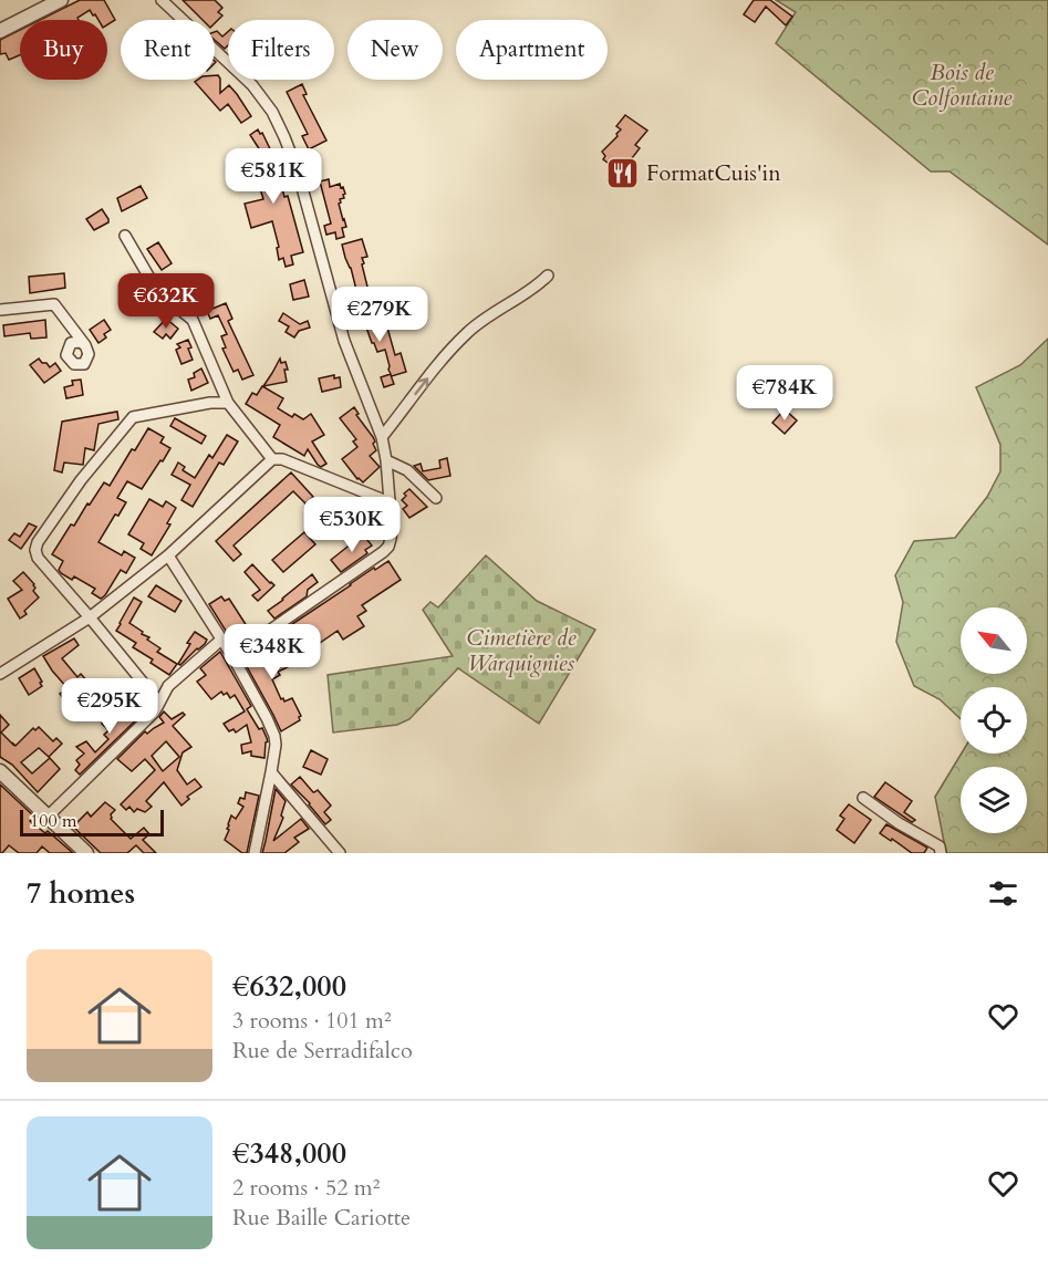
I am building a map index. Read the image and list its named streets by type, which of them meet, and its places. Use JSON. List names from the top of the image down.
{
  "parks": ["Bois de Colfontaine", "Cimetière de Warquignies"],
  "places": {
    "restaurant": ["FormatCuis'in"]
  },
  "scale_bar": "100 m",
  "north": "top left",
  "page": {
    "chip": [
      "Buy",
      "Rent",
      "Filters",
      "New",
      "Apartment"
    ],
    "price": [
      "€581K",
      "€632K",
      "€279K",
      "€784K",
      "€530K",
      "€348K",
      "€295K"
    ],
    "scale": "100 m",
    "heading": "7 homes",
    "list": [
      {
        "name": "€632,000",
        "note": "3 rooms · 101 m² · Rue de Serradifalco"
      },
      {
        "name": "€348,000",
        "note": "2 rooms · 52 m² · Rue Baille Cariotte"
      }
    ]
  }
}
